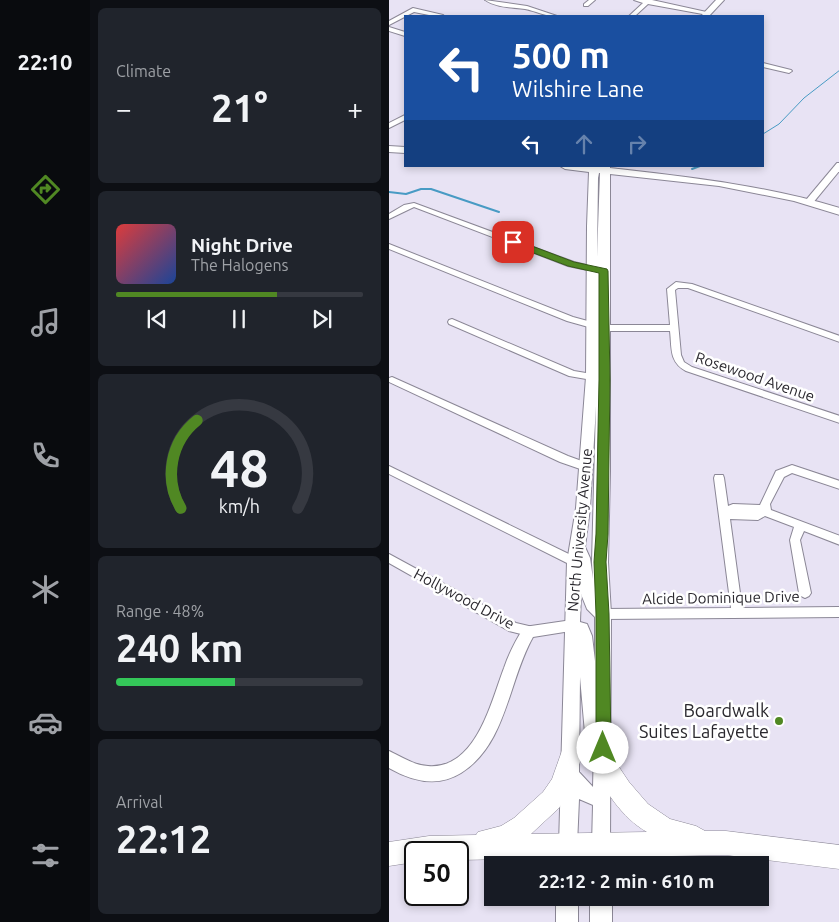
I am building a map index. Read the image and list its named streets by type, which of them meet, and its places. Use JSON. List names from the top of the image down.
{
  "streets": {
    "main road": ["North University Avenue"],
    "street": ["Rosewood Avenue", "Alcide Dominique Drive", "Hollywood Drive"]
  },
  "crossings": [
    ["North University Avenue", "Alcide Dominique Drive"],
    ["North University Avenue", "Hollywood Drive"]
  ],
  "places": ["Boardwalk Suites Lafayette"],
  "page": {
    "tabs": "22:10",
    "tile": [
      "Climate",
      ["Range · 48%", "240 km"],
      ["Arrival", "22:12"]
    ],
    "turn": ["500 m", "Wilshire Lane"],
    "heat": ["−", "21°", "+"],
    "song": ["Night Drive", "The Halogens"],
    "limit": "50",
    "trip": "22:12 · 2 min · 610 m",
    "gauge": ["48", "km/h"]
  }
}
